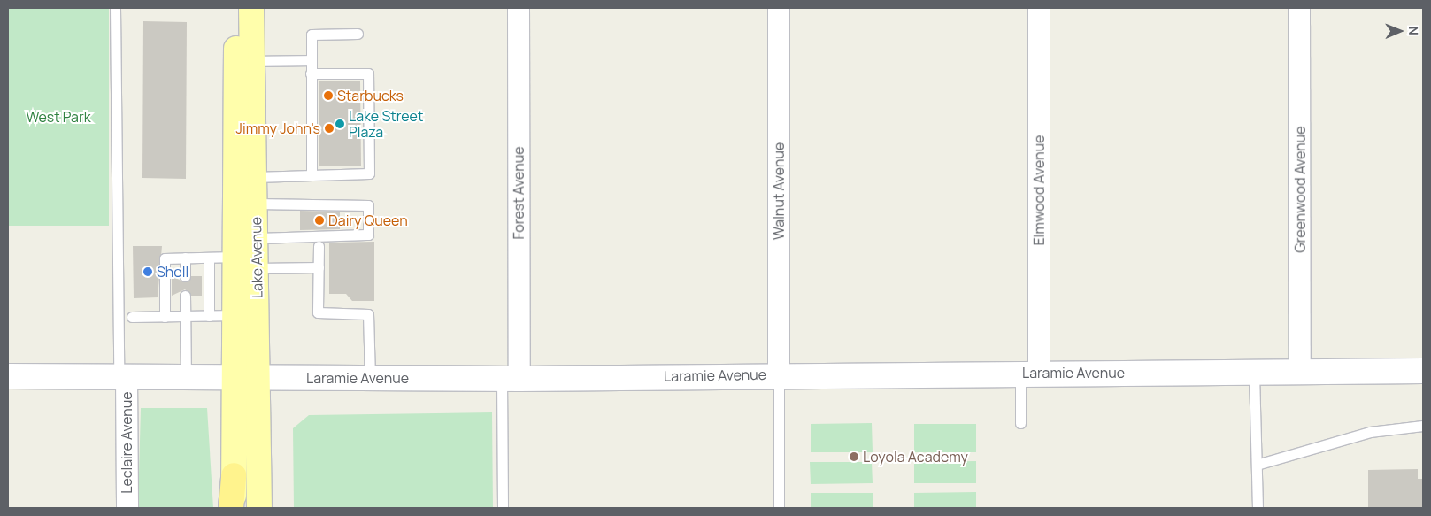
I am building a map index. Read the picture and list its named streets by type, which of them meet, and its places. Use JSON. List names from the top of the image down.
{
  "streets": {
    "main road": ["Lake Avenue"],
    "street": [
      "Greenwood Avenue",
      "Elmwood Avenue",
      "Walnut Avenue",
      "Forest Avenue",
      "Laramie Avenue",
      "Leclaire Avenue"
    ]
  },
  "crossings": [
    ["Greenwood Avenue", "Laramie Avenue"],
    ["Elmwood Avenue", "Laramie Avenue"],
    ["Walnut Avenue", "Laramie Avenue"],
    ["Forest Avenue", "Laramie Avenue"],
    ["Lake Avenue", "Laramie Avenue"],
    ["Laramie Avenue", "Leclaire Avenue"]
  ],
  "parks": ["West Park"],
  "places": [
    "Starbucks",
    "Lake Street Plaza",
    "Jimmy John's",
    "Dairy Queen",
    "Shell",
    "Loyola Academy"
  ],
  "north": "right"
}
